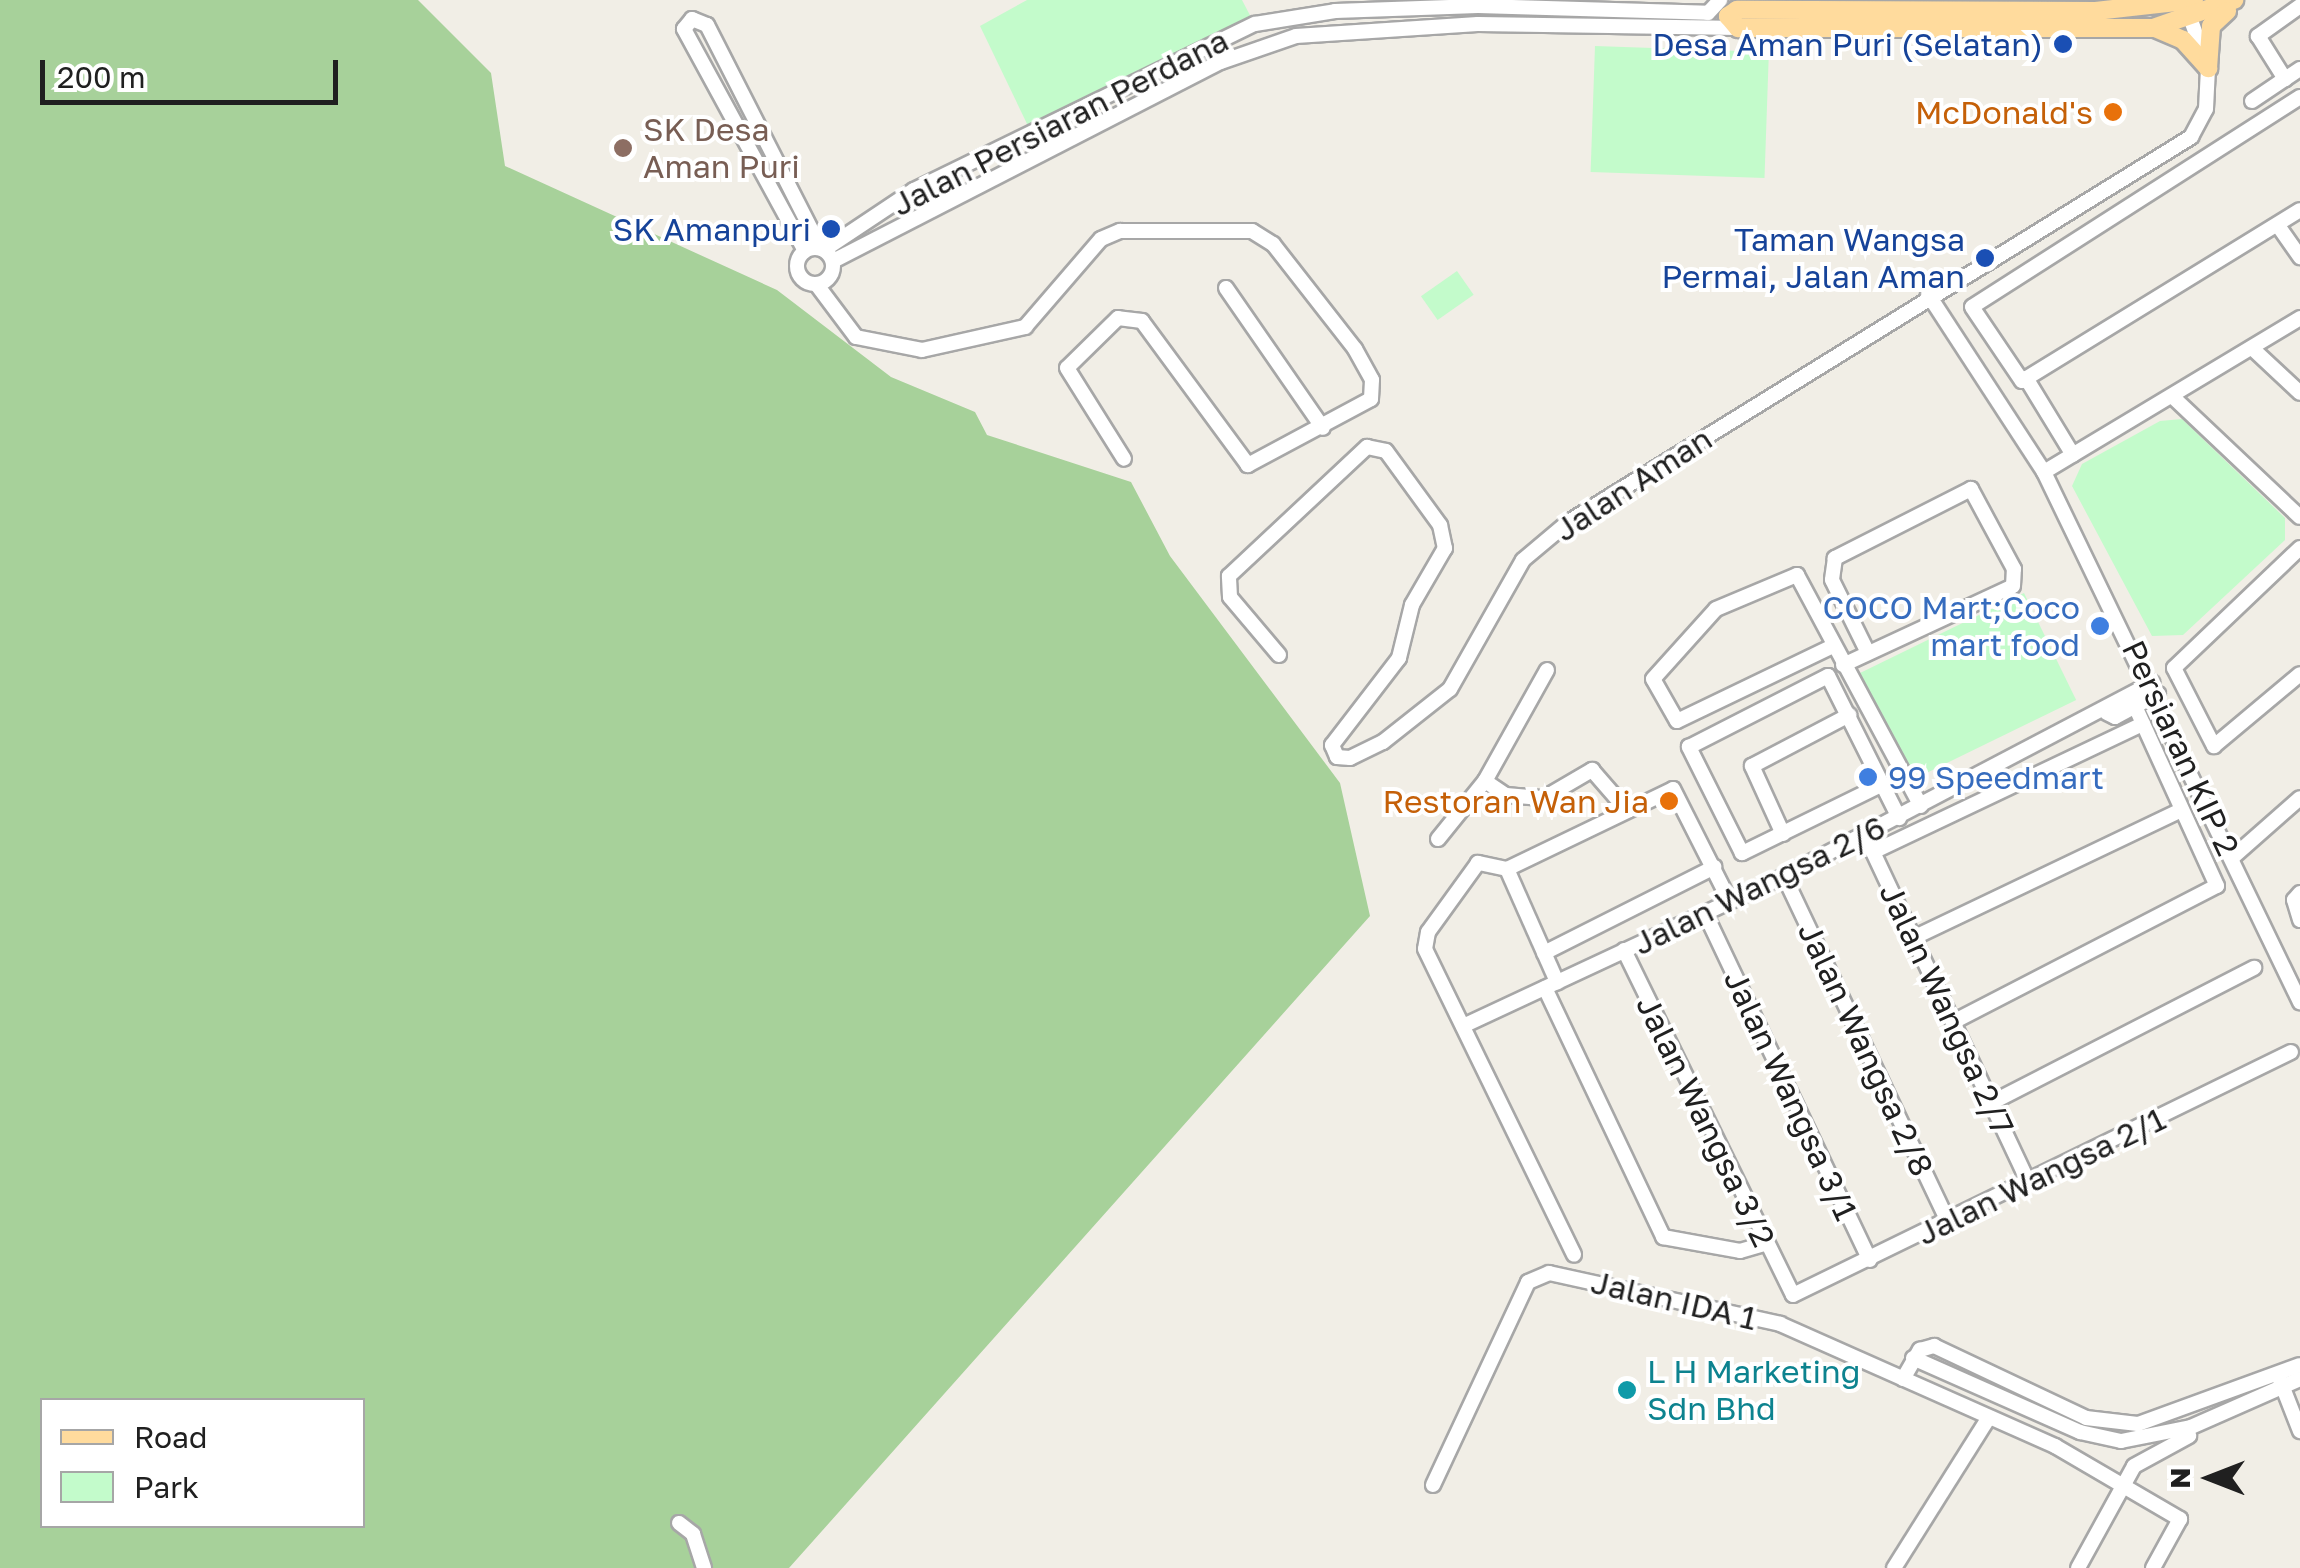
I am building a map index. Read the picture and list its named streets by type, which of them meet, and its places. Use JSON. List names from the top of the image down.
{
  "streets": {
    "main road": ["Jalan Persiaran Perdana"],
    "street": [
      "Jalan Aman",
      "Persiaran KIP 2",
      "Jalan Wangsa 2/6",
      "Jalan Wangsa 2/7",
      "Jalan Wangsa 2/8",
      "Jalan Wangsa 3/1",
      "Jalan Wangsa 3/2",
      "Jalan Wangsa 2/1",
      "Jalan IDA 1"
    ]
  },
  "crossings": [
    ["Jalan Persiaran Perdana", "Jalan Aman"],
    ["Jalan Aman", "Persiaran KIP 2"],
    ["Persiaran KIP 2", "Jalan Wangsa 2/6"],
    ["Jalan Wangsa 2/6", "Jalan Wangsa 2/7"],
    ["Jalan Wangsa 2/6", "Jalan Wangsa 2/8"],
    ["Jalan Wangsa 2/6", "Jalan Wangsa 3/1"],
    ["Jalan Wangsa 2/6", "Jalan Wangsa 3/2"],
    ["Jalan Wangsa 2/7", "Jalan Wangsa 2/1"],
    ["Jalan Wangsa 2/8", "Jalan Wangsa 2/1"],
    ["Jalan Wangsa 3/1", "Jalan Wangsa 2/1"],
    ["Jalan Wangsa 3/2", "Jalan Wangsa 2/1"]
  ],
  "places": [
    "Desa Aman Puri (Selatan)",
    "McDonald's",
    "SK Desa Aman Puri",
    "SK Amanpuri",
    "Taman Wangsa Permai, Jalan Aman",
    "COCO Mart;Coco mart food",
    "99 Speedmart",
    "Restoran Wan Jia",
    "L H Marketing Sdn Bhd"
  ],
  "legend": ["Road", "Park"],
  "scale_bar": "200 m",
  "north": "left"
}
